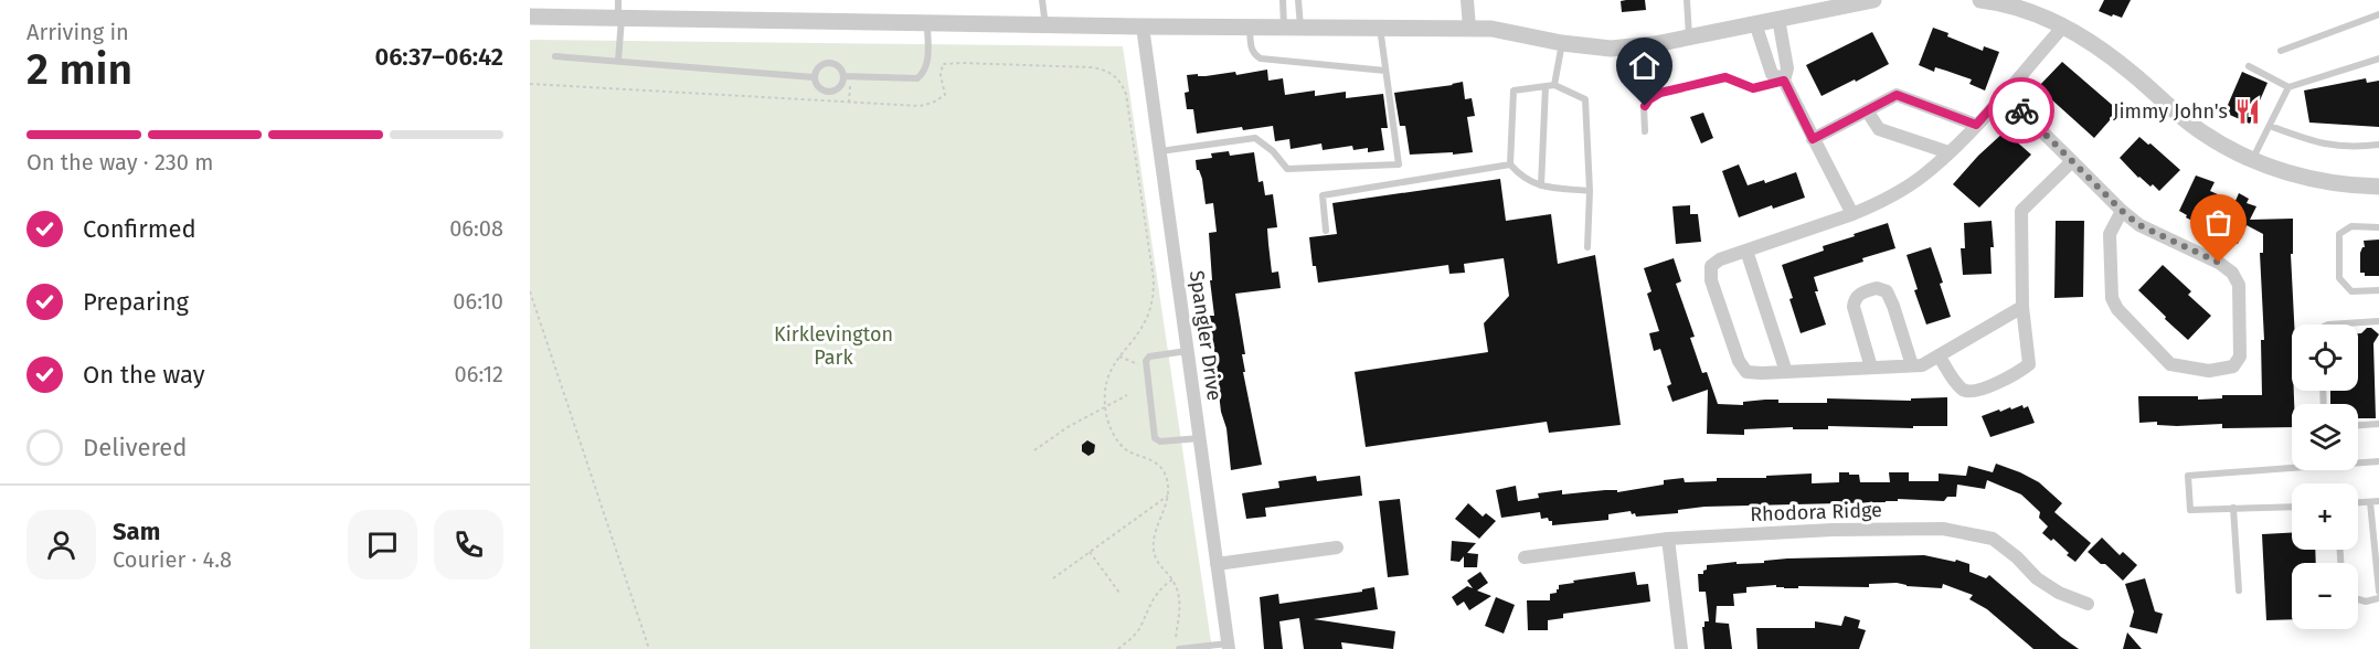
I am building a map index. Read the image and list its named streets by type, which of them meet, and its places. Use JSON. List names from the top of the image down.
{
  "streets": {
    "street": ["Spangler Drive", "Rhodora Ridge"]
  },
  "parks": ["Kirklevington Park"],
  "places": {
    "restaurant": ["Jimmy John's"]
  },
  "page": {
    "heading": ["2 min", "Arriving in", "06:37–06:42"],
    "panel": ["Sam", "Courier · 4.8"],
    "bar": "On the way · 230 m",
    "list": [
      ["Confirmed", "06:08"],
      ["Preparing", "06:10"],
      ["On the way", "06:12"],
      "Delivered"
    ],
    "map_buttons": ["+", "−"]
  }
}
